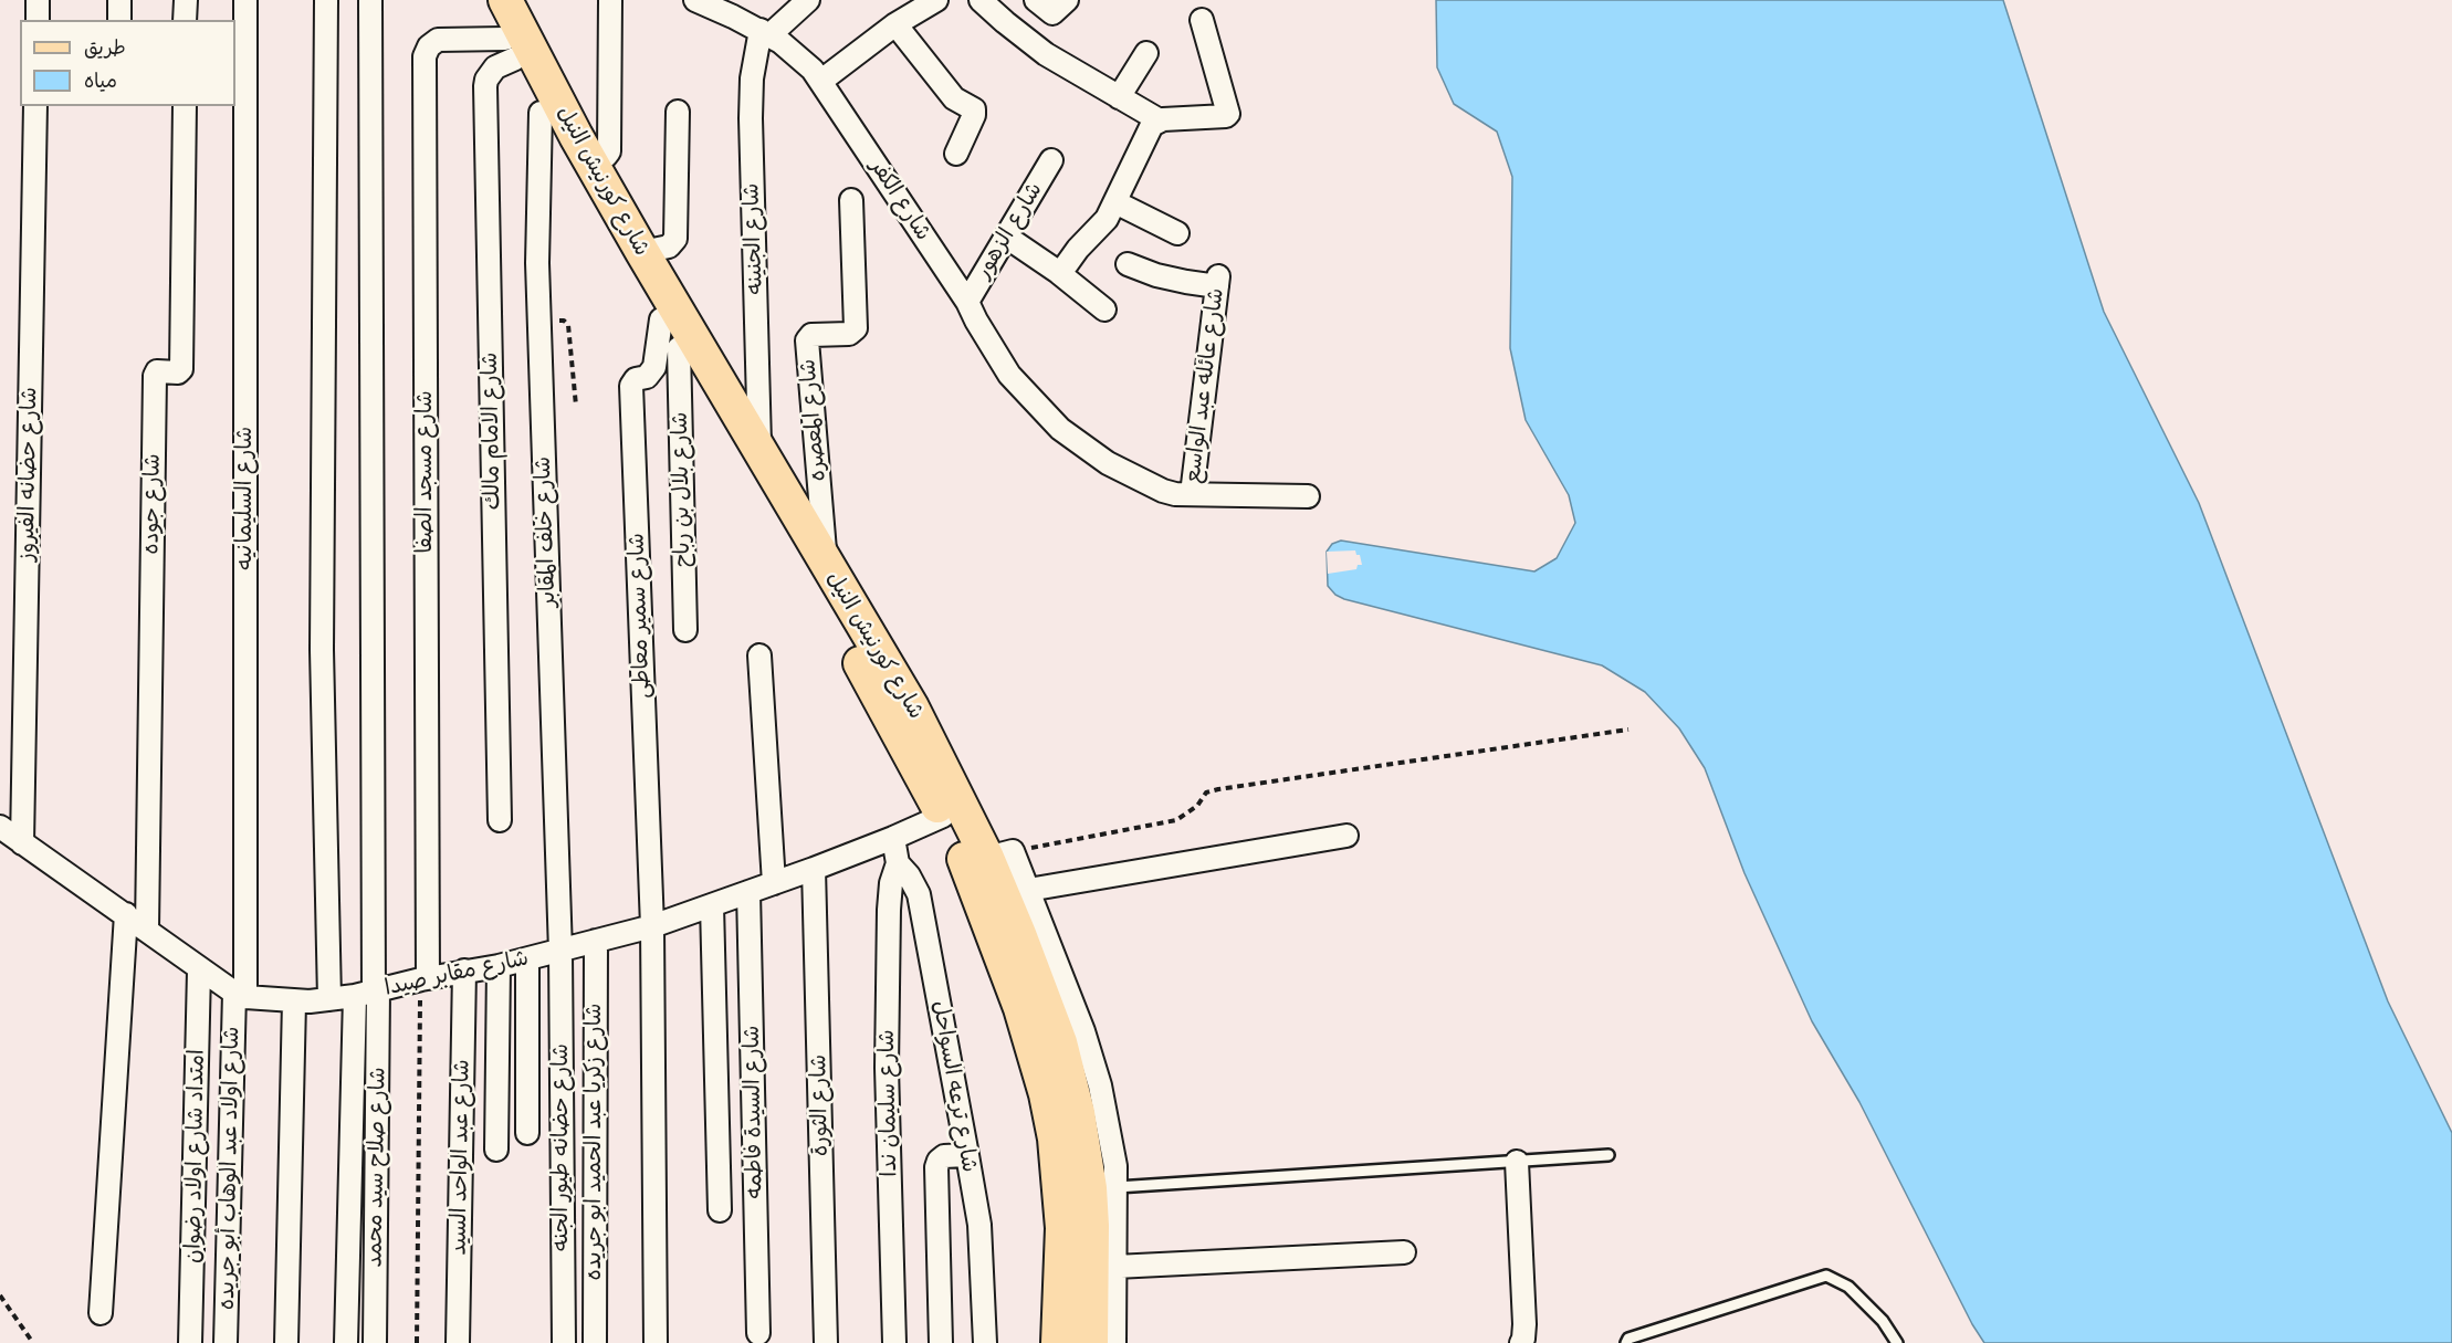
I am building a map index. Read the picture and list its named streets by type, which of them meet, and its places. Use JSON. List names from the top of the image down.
{
  "streets": {
    "main road": ["شارع كورنيش النيل"],
    "street": [
      "شارع الكفر",
      "شارع الزهور",
      "شارع الجنينه",
      "شارع عائله عبد الواسع",
      "شارع المعصره",
      "شارع الامام مالك",
      "شارع مسجد الصفا",
      "شارع حضانه الفيروز",
      "شارع بلال بن رباح",
      "شارع السليمانيه",
      "شارع جوده",
      "شارع خلف المقابر",
      "شارع سمير معاطى",
      "شارع مقابر صيدا",
      "شارع ترعه السواحل",
      "شارع سليمان ندا",
      "شارع الثورة",
      "شارع السيدة فاطمه",
      "شارع زكريا عبد الحميد ابو جريده",
      "شارع حضانه طيور الجنه",
      "امتداد شارع اولاد رضوان",
      "شارع عبد الواحد السيد",
      "شارع صلاح سيد محمد",
      "شارع اولاد عبد الوهاب أبو جريده"
    ]
  },
  "crossings": [
    ["شارع كورنيش النيل", "شارع الجنينه"],
    ["شارع كورنيش النيل", "شارع المعصره"],
    ["شارع كورنيش النيل", "شارع الامام مالك"],
    ["شارع كورنيش النيل", "شارع مسجد الصفا"],
    ["شارع كورنيش النيل", "شارع بلال بن رباح"],
    ["شارع كورنيش النيل", "شارع خلف المقابر"],
    ["شارع كورنيش النيل", "شارع سمير معاطى"],
    ["شارع كورنيش النيل", "شارع مقابر صيدا"],
    ["شارع الكفر", "شارع الزهور"],
    ["شارع الكفر", "شارع الجنينه"],
    ["شارع الكفر", "شارع عائله عبد الواسع"],
    ["شارع الامام مالك", "شارع مسجد الصفا"],
    ["شارع مسجد الصفا", "شارع مقابر صيدا"],
    ["شارع حضانه الفيروز", "شارع مقابر صيدا"],
    ["شارع السليمانيه", "شارع مقابر صيدا"],
    ["شارع السليمانيه", "شارع اولاد عبد الوهاب أبو جريده"],
    ["شارع جوده", "شارع مقابر صيدا"],
    ["شارع خلف المقابر", "شارع مقابر صيدا"],
    ["شارع خلف المقابر", "شارع حضانه طيور الجنه"],
    ["شارع سمير معاطى", "شارع مقابر صيدا"],
    ["شارع مقابر صيدا", "شارع ترعه السواحل"],
    ["شارع مقابر صيدا", "شارع الثورة"],
    ["شارع مقابر صيدا", "شارع السيدة فاطمه"],
    ["شارع مقابر صيدا", "شارع زكريا عبد الحميد ابو جريده"],
    ["شارع مقابر صيدا", "شارع حضانه طيور الجنه"],
    ["شارع مقابر صيدا", "امتداد شارع اولاد رضوان"],
    ["شارع مقابر صيدا", "شارع عبد الواحد السيد"],
    ["شارع مقابر صيدا", "شارع صلاح سيد محمد"],
    ["شارع مقابر صيدا", "شارع اولاد عبد الوهاب أبو جريده"],
    ["شارع ترعه السواحل", "شارع سليمان ندا"]
  ],
  "legend": ["طريق", "مياه"]
}
